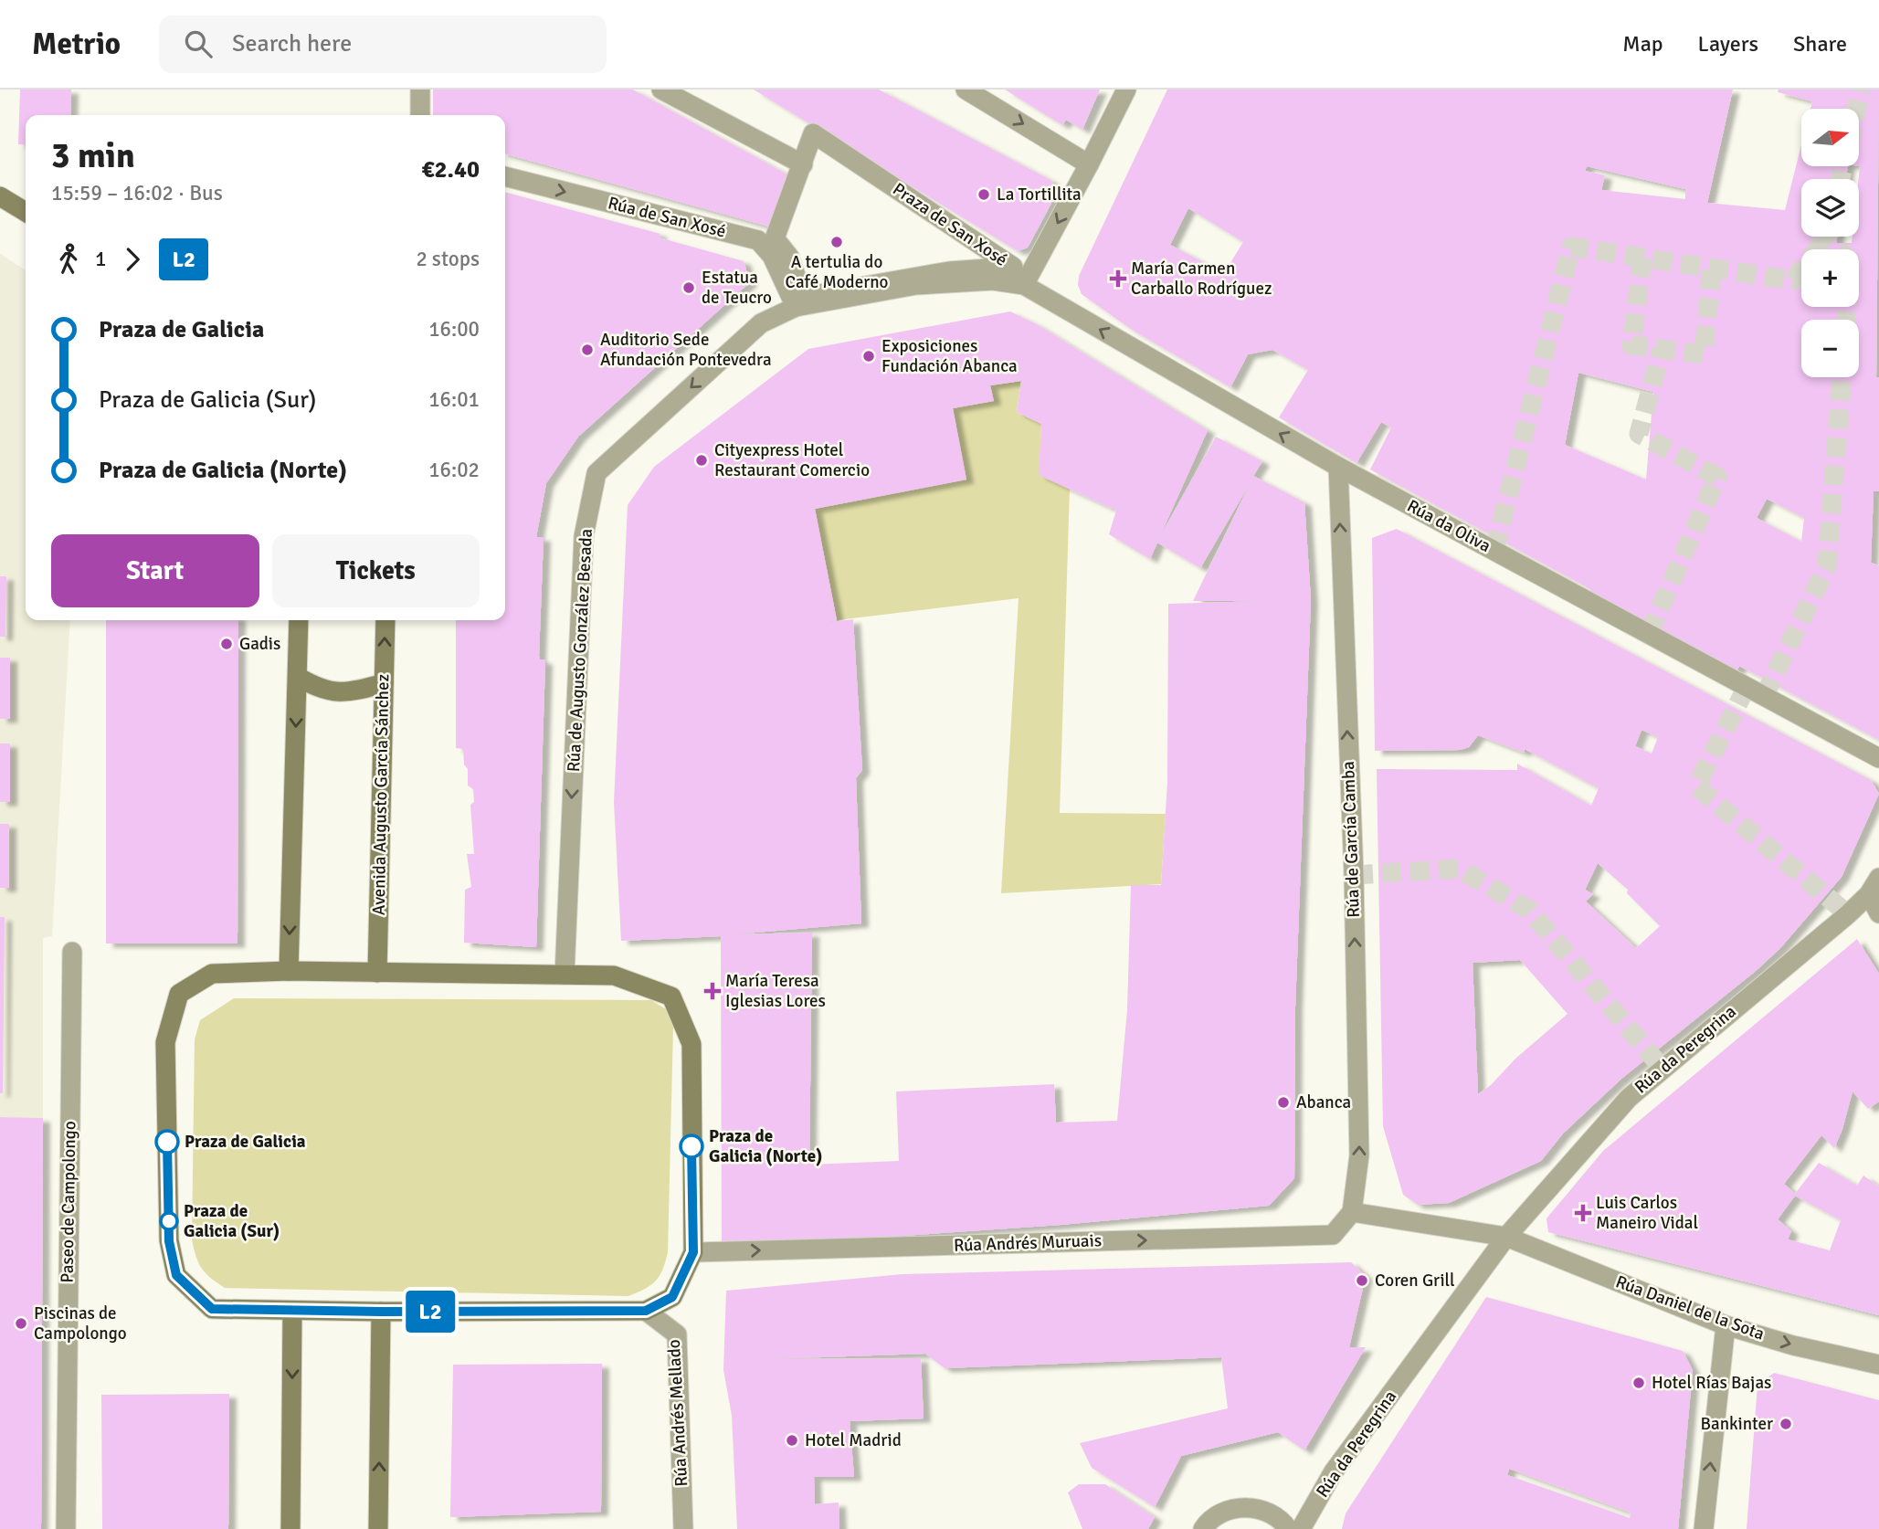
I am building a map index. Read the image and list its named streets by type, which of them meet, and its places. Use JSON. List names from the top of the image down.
{
  "streets": {
    "main road": ["Avenida Augusto García Sánchez"],
    "street": [
      "Rúa de San Xosé",
      "Praza de San Xosé",
      "Rúa da Oliva",
      "Rúa de Augusto González Besada",
      "Rúa de García Camba",
      "Rúa da Peregrina",
      "Paseo de Campolongo",
      "Rúa Andrés Muruais",
      "Rúa Daniel de la Sota",
      "Rúa Andrés Mellado"
    ]
  },
  "crossings": [
    ["Rúa de San Xosé", "Praza de San Xosé"],
    ["Rúa de San Xosé", "Rúa de Augusto González Besada"],
    ["Praza de San Xosé", "Rúa da Oliva"],
    ["Praza de San Xosé", "Rúa de Augusto González Besada"],
    ["Rúa da Oliva", "Rúa de García Camba"],
    ["Rúa de García Camba", "Rúa Andrés Muruais"],
    ["Rúa da Peregrina", "Rúa Daniel de la Sota"]
  ],
  "one_way": [
    "Rúa da Oliva",
    "Rúa de Augusto González Besada",
    "Rúa de García Camba",
    "Rúa Andrés Muruais",
    "Rúa Daniel de la Sota"
  ],
  "places": {
    "other": [
      "La Tortillita",
      "A tertulia do Café Moderno",
      "Estatua de Teucro",
      "Auditorio Sede Afundación Pontevedra",
      "Exposiciones Fundación Abanca",
      "Cityexpress Hotel Restaurant Comercio",
      "Gadis",
      "Abanca",
      "Praza de Galicia",
      "Praza de Galicia (Norte)",
      "Praza de Galicia (Sur)",
      "Coren Grill",
      "Piscinas de Campolongo",
      "Hotel Rías Bajas",
      "Bankinter",
      "Hotel Madrid"
    ],
    "health": ["María Carmen Carballo Rodríguez", "María Teresa Iglesias Lores", "Luis Carlos Maneiro Vidal"]
  },
  "lines": ["bus line L2"],
  "north": "right",
  "page": {
    "header": "Metrio",
    "search": "Search here",
    "nav": ["Map", "Layers", "Share"],
    "on_map": "L2",
    "map_buttons": ["+", "−"],
    "heading": ["3 min", "15:59 – 16:02 · Bus", "€2.40"],
    "legs": ["1", "L2", "2 stops"],
    "list": [
      {
        "name": "Praza de Galicia",
        "value": "16:00"
      },
      {
        "name": "Praza de Galicia (Sur)",
        "value": "16:01"
      },
      {
        "name": "Praza de Galicia (Norte)",
        "value": "16:02"
      }
    ],
    "buttons": ["Start", "Tickets"]
  }
}
